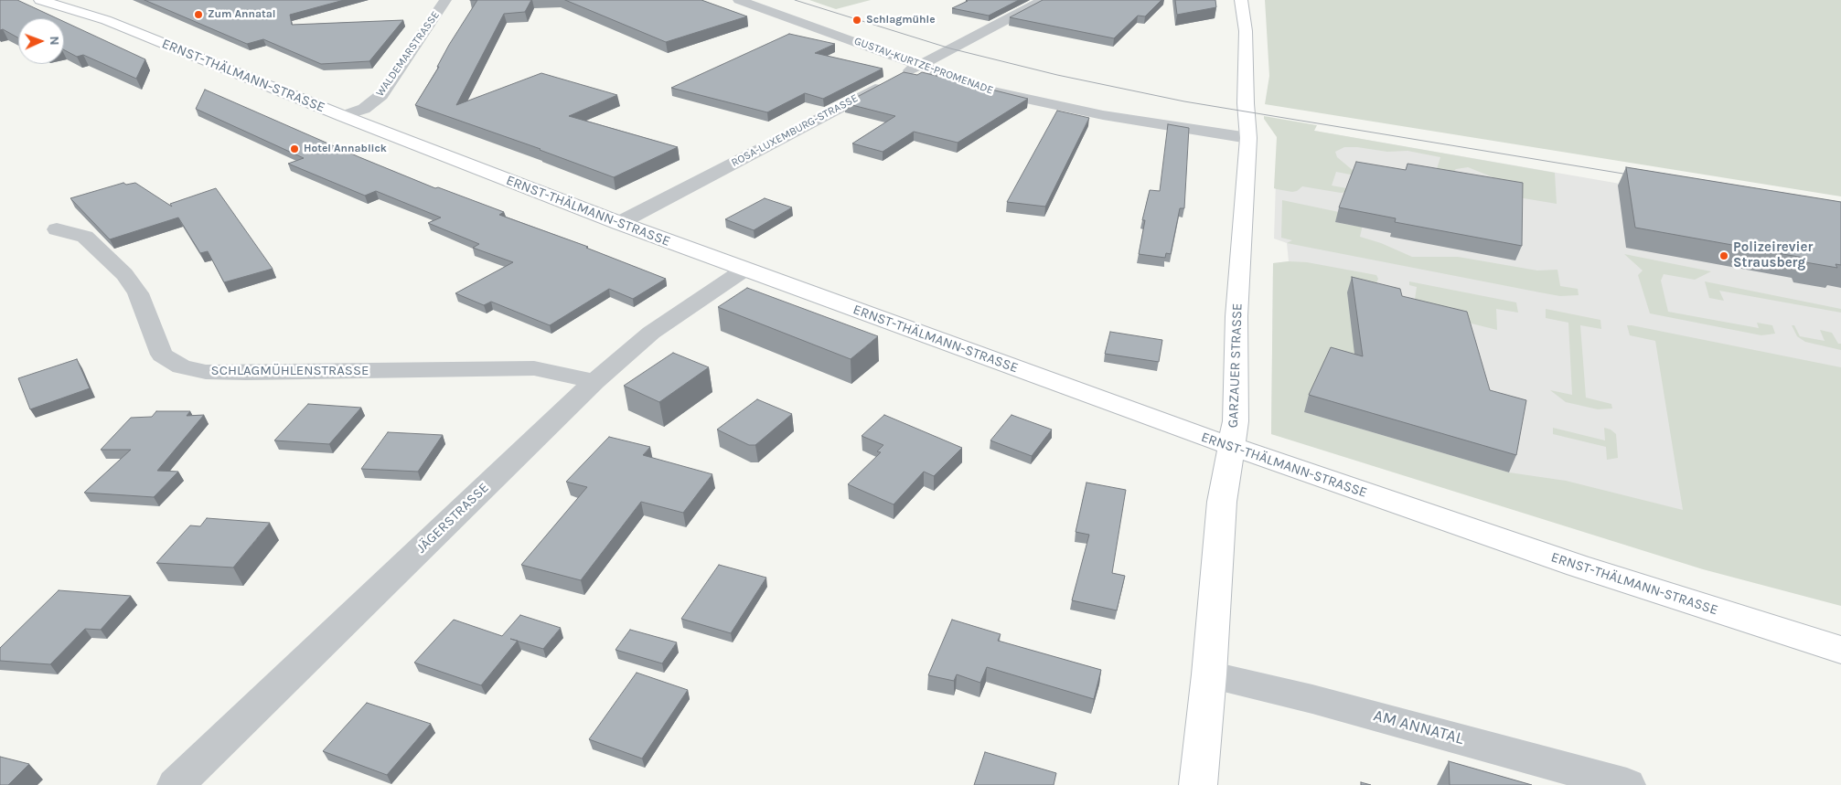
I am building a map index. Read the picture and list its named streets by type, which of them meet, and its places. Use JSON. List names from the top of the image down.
{
  "streets": {
    "main road": ["ERNST-THÄLMANN-STRASSE", "GARZAUER STRASSE"],
    "street": [
      "WALDEMARSTRASSE",
      "GUSTAV-KURTZE-PROMENADE",
      "ROSA-LUXEMBURG-STRASSE",
      "SCHLAGMÜHLENSTRASSE",
      "JÄGERSTRASSE",
      "AM ANNATAL"
    ]
  },
  "crossings": [
    ["WALDEMARSTRASSE", "ERNST-THÄLMANN-STRASSE"],
    ["GUSTAV-KURTZE-PROMENADE", "ROSA-LUXEMBURG-STRASSE"],
    ["GUSTAV-KURTZE-PROMENADE", "GARZAUER STRASSE"],
    ["ERNST-THÄLMANN-STRASSE", "ROSA-LUXEMBURG-STRASSE"],
    ["ERNST-THÄLMANN-STRASSE", "GARZAUER STRASSE"],
    ["ERNST-THÄLMANN-STRASSE", "JÄGERSTRASSE"],
    ["GARZAUER STRASSE", "AM ANNATAL"],
    ["SCHLAGMÜHLENSTRASSE", "JÄGERSTRASSE"]
  ],
  "places": [
    "Zum Annatal",
    "Schlagmühle",
    "Hotel Annablick",
    "Polizeirevier Strausberg"
  ],
  "north": "right"
}
